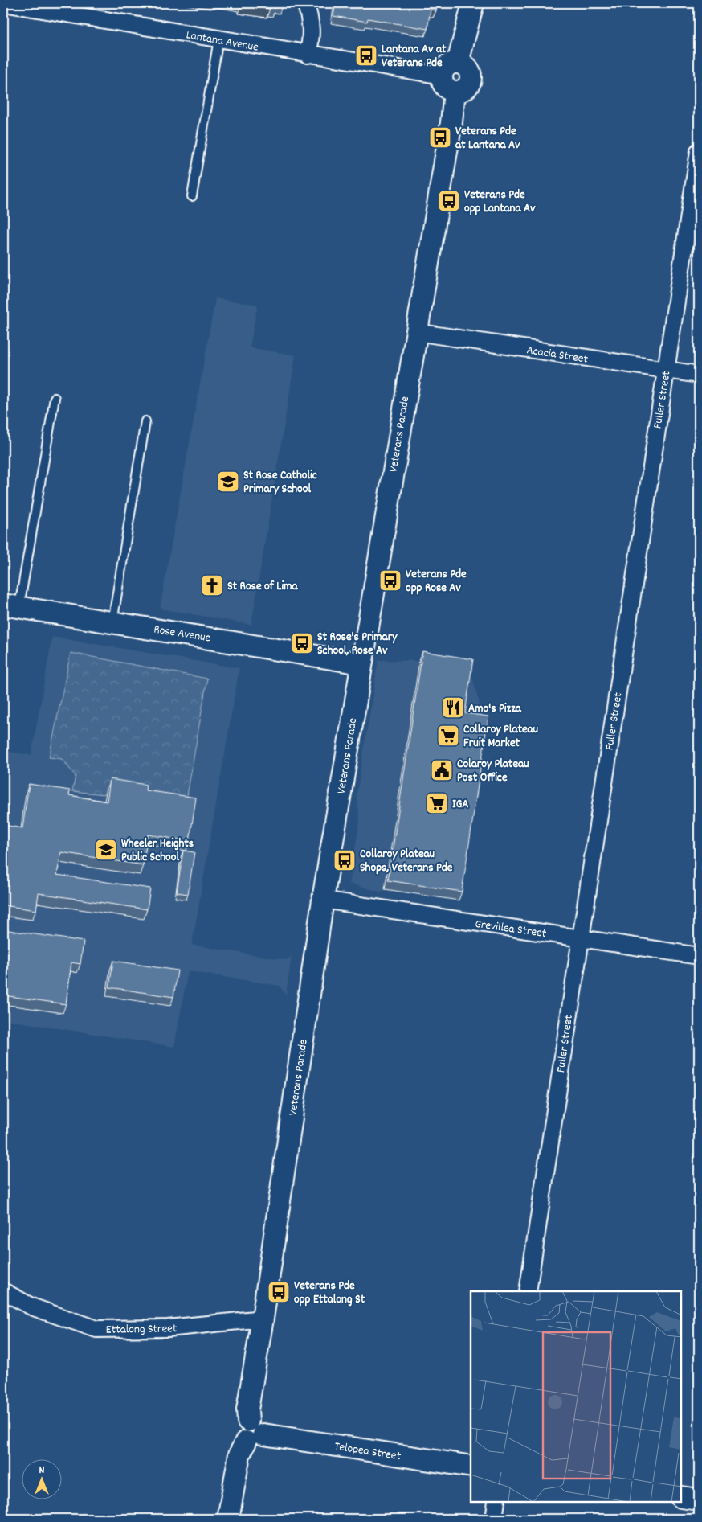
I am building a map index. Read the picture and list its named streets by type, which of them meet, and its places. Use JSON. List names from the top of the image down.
{
  "streets": {
    "street": [
      "Lantana Avenue",
      "Acacia Street",
      "Fuller Street",
      "Veterans Parade",
      "Rose Avenue",
      "Grevillea Street",
      "Ettalong Street",
      "Telopea Street"
    ]
  },
  "crossings": [
    ["Lantana Avenue", "Veterans Parade"],
    ["Acacia Street", "Fuller Street"],
    ["Acacia Street", "Veterans Parade"],
    ["Fuller Street", "Grevillea Street"],
    ["Veterans Parade", "Rose Avenue"],
    ["Veterans Parade", "Grevillea Street"],
    ["Veterans Parade", "Ettalong Street"],
    ["Veterans Parade", "Telopea Street"]
  ],
  "places": {
    "bus stop": [
      "Lantana Av at Veterans Pde",
      "Veterans Pde at Lantana Av",
      "Veterans Pde opp Lantana Av",
      "Veterans Pde opp Rose Av",
      "St Rose's Primary School, Rose Av",
      "Collaroy Plateau Shops, Veterans Pde",
      "Veterans Pde opp Ettalong St"
    ],
    "school or university": ["St Rose Catholic Primary School", "Wheeler Heights Public School"],
    "church": ["St Rose of Lima"],
    "restaurant": ["Amo's Pizza"],
    "supermarket": ["Collaroy Plateau Fruit Market", "IGA"],
    "public building": ["Colaroy Plateau Post Office"]
  },
  "north": "top"
}
